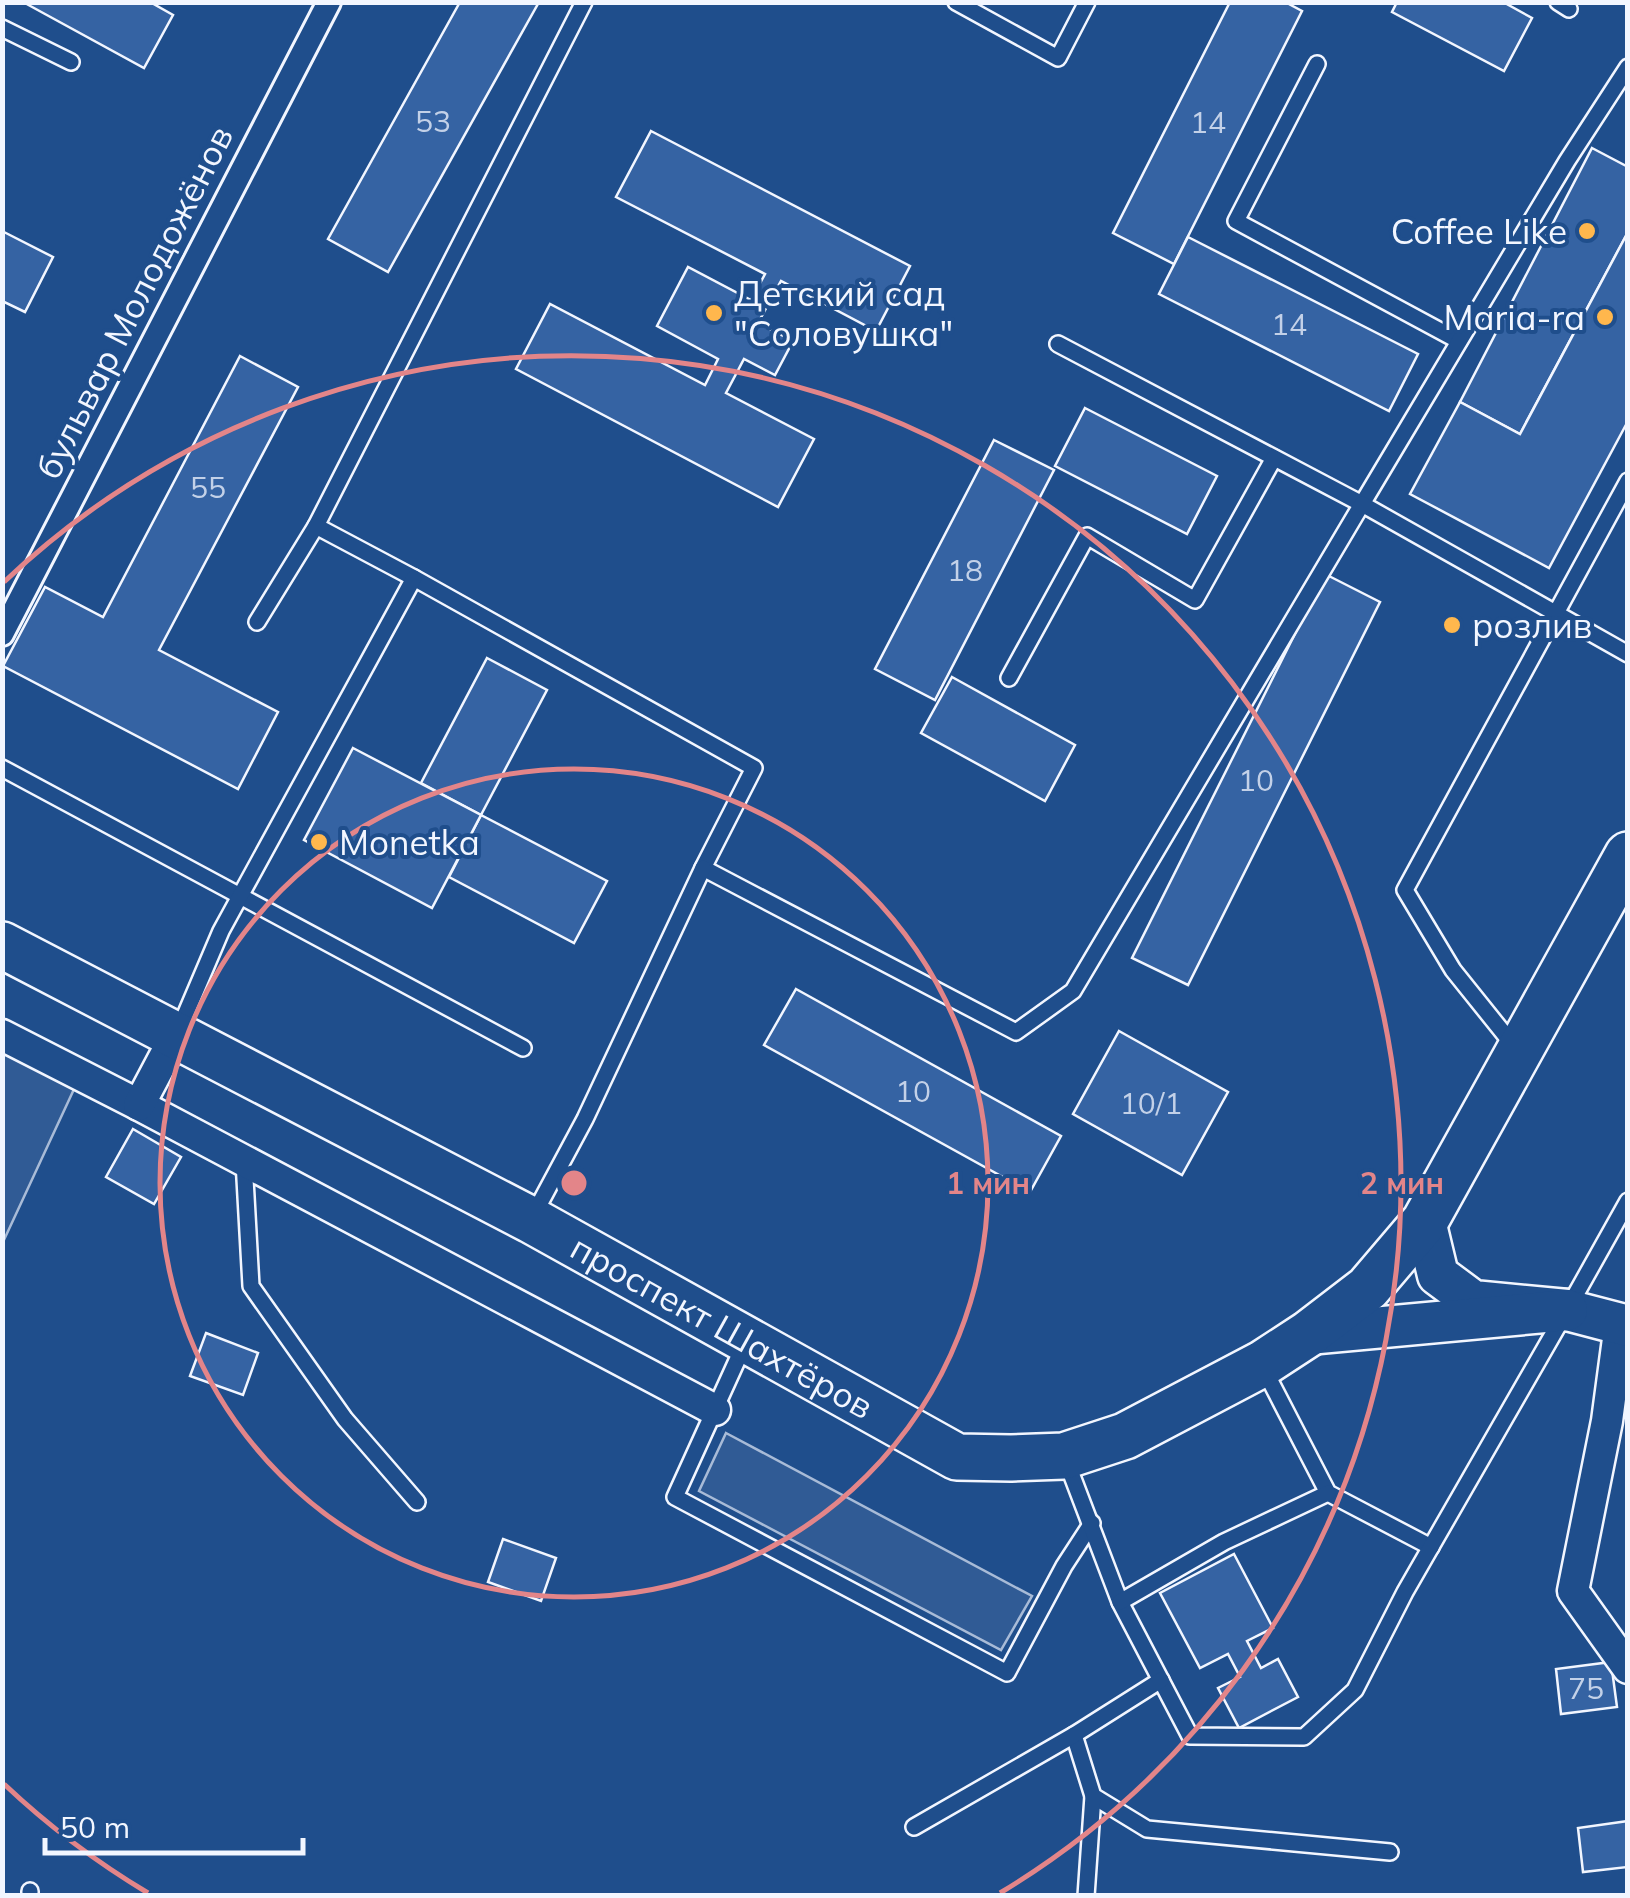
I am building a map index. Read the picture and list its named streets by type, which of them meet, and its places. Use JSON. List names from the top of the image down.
{
  "streets": {
    "main road": ["проспект Шахтёров"],
    "street": ["бульвар Молодожёнов"]
  },
  "places": [
    "Coffee Like",
    "Детский сад \"Соловушка\"",
    "Maria-ra",
    "розлив",
    "Monetka"
  ],
  "house_numbers": [
    "53",
    "14",
    "14",
    "55",
    "18",
    "10",
    "10",
    "10/1",
    "75"
  ],
  "scale_bar": "50 m",
  "rings": ["1 мин", "2 мин"]
}
